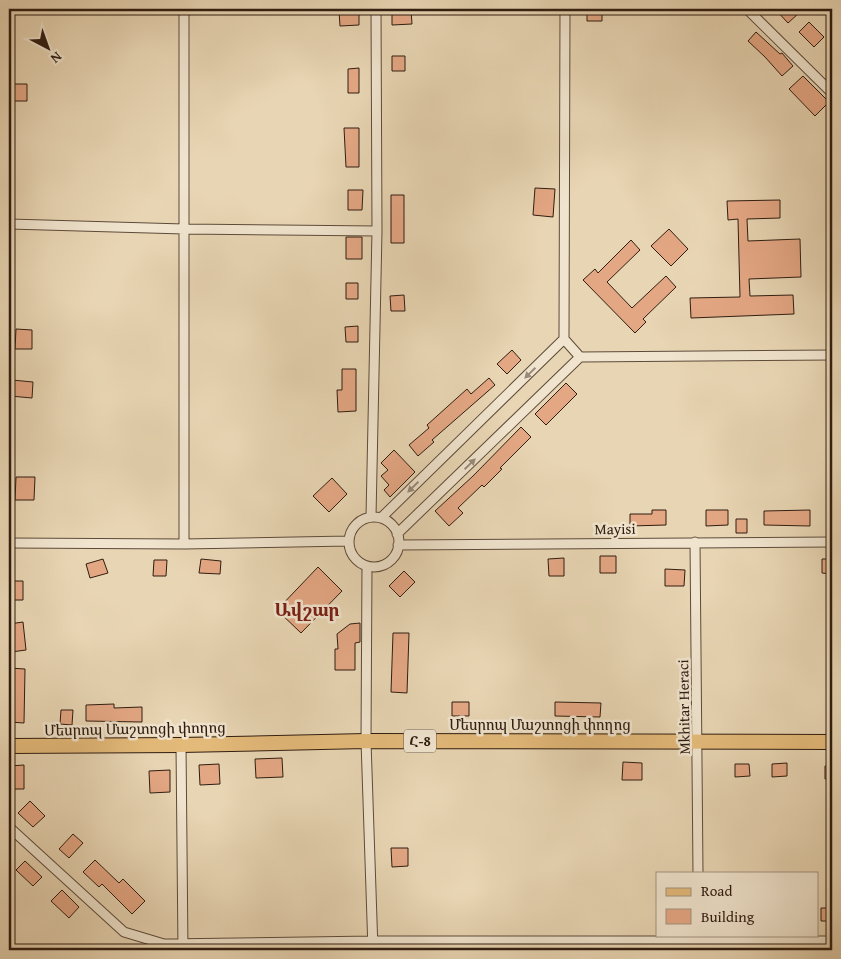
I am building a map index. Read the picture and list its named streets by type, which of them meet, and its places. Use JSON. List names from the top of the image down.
{
  "streets": {
    "main road": ["Մեսրոպ Մաշտոցի փողոց", "Հ-8"],
    "street": ["Mayisi", "Mkhitar Heraci"]
  },
  "crossings": [
    ["Mayisi", "Mkhitar Heraci"],
    ["Mkhitar Heraci", "Մեսրոպ Մաշտոցի փողոց"]
  ],
  "districts": ["Ավշար"],
  "legend": ["Road", "Building"],
  "north": "bottom right"
}
